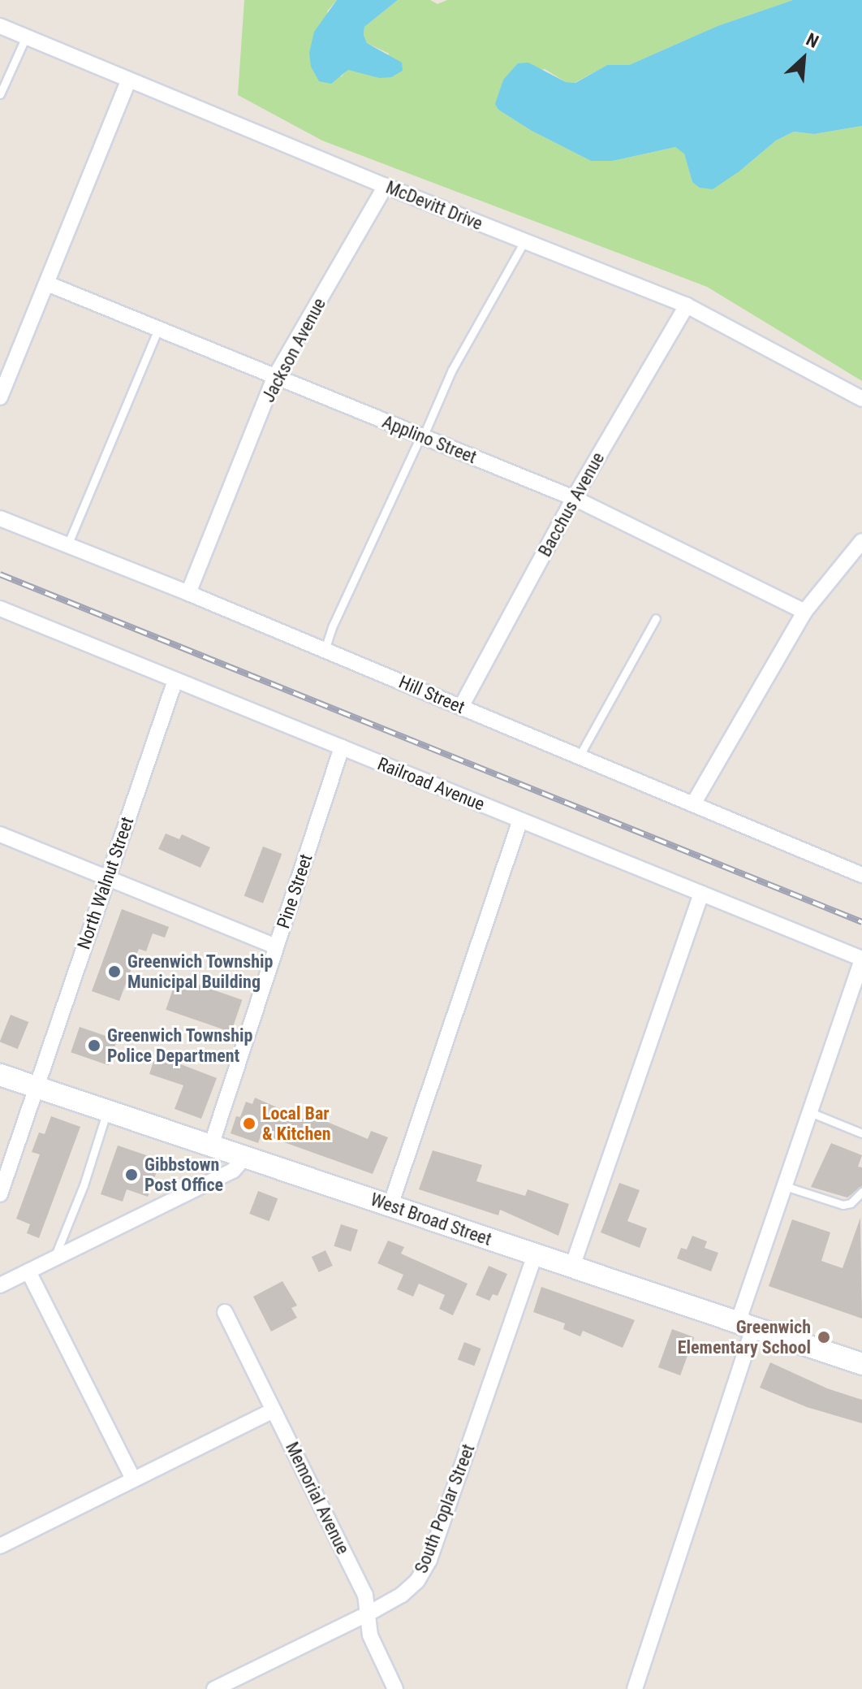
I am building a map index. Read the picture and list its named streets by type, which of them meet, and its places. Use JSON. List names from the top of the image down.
{
  "streets": {
    "main road": ["West Broad Street"],
    "street": [
      "McDevitt Drive",
      "Jackson Avenue",
      "Applino Street",
      "Bacchus Avenue",
      "Hill Street",
      "Railroad Avenue",
      "North Walnut Street",
      "Pine Street",
      "Memorial Avenue",
      "South Poplar Street"
    ]
  },
  "crossings": [
    ["McDevitt Drive", "Jackson Avenue"],
    ["McDevitt Drive", "Bacchus Avenue"],
    ["Jackson Avenue", "Applino Street"],
    ["Jackson Avenue", "Hill Street"],
    ["Applino Street", "Bacchus Avenue"],
    ["Bacchus Avenue", "Hill Street"],
    ["Railroad Avenue", "North Walnut Street"],
    ["Railroad Avenue", "Pine Street"],
    ["North Walnut Street", "West Broad Street"],
    ["Pine Street", "West Broad Street"],
    ["West Broad Street", "South Poplar Street"],
    ["Memorial Avenue", "South Poplar Street"]
  ],
  "places": [
    "Greenwich Township Municipal Building",
    "Greenwich Township Police Department",
    "Local Bar & Kitchen",
    "Gibbstown Post Office",
    "Greenwich Elementary School"
  ],
  "north": "top right"
}
